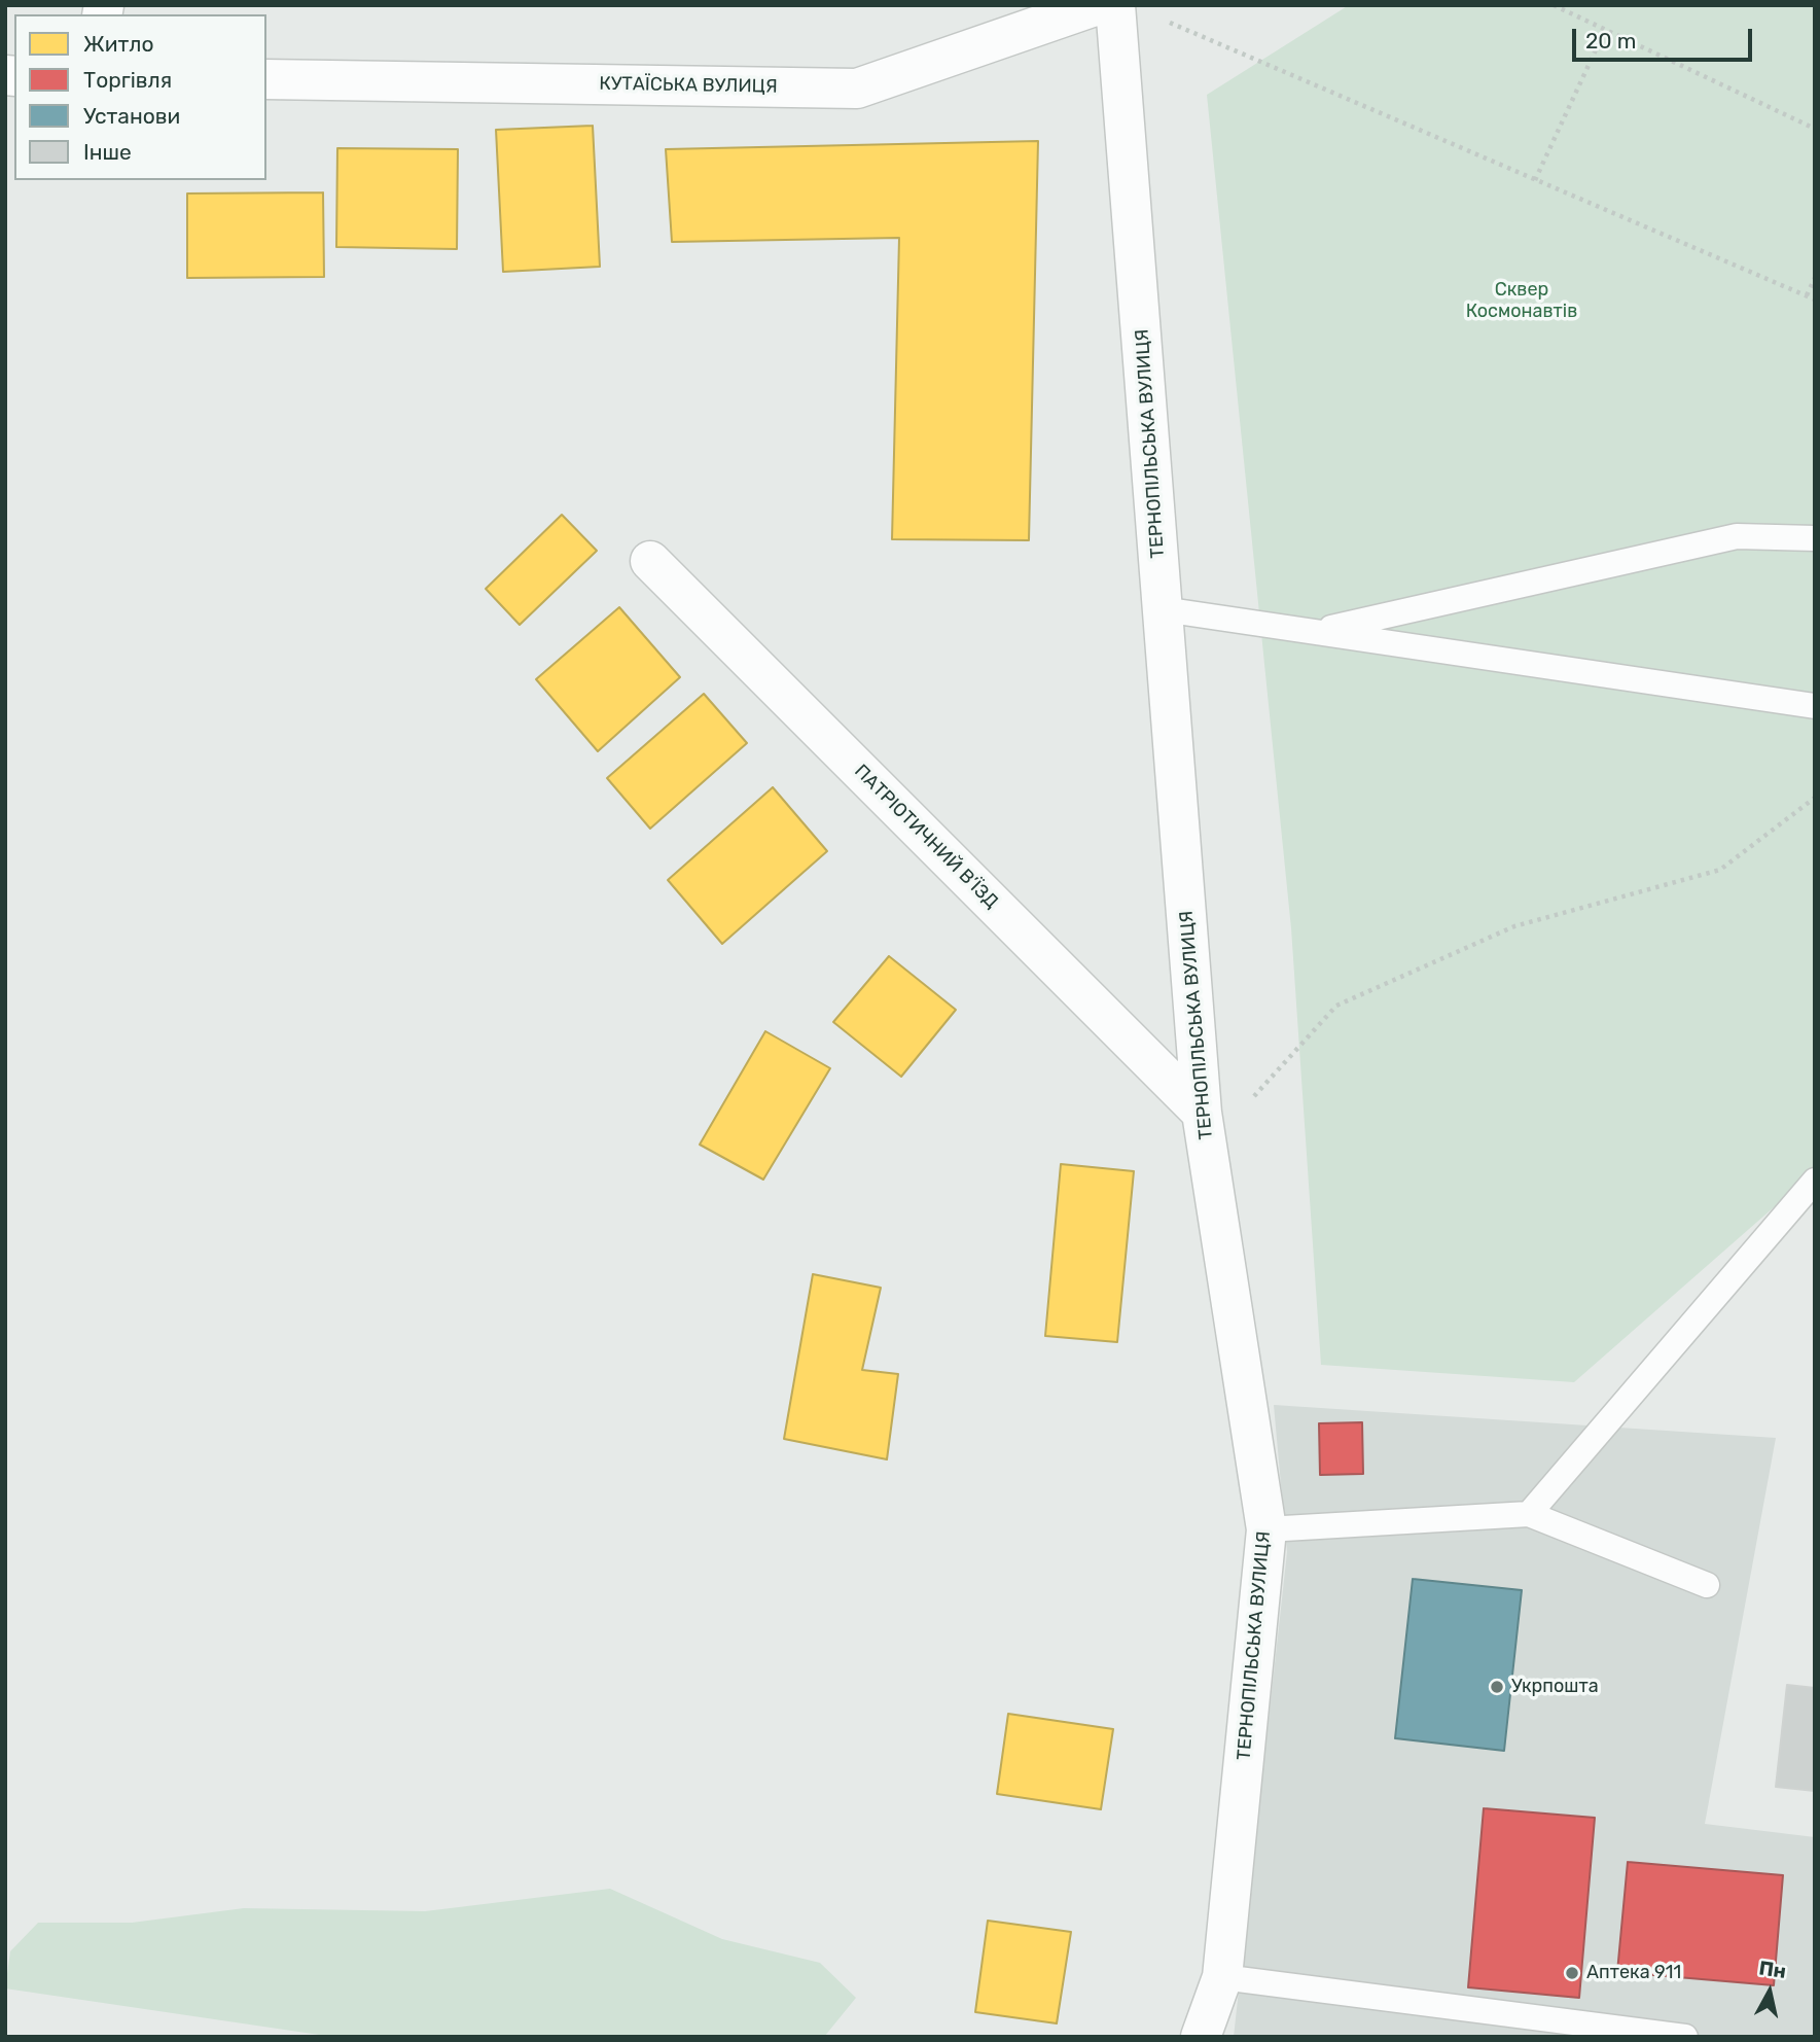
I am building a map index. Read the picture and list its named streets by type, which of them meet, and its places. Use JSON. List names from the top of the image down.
{
  "streets": {
    "street": ["КУТАЇСЬКА ВУЛИЦЯ", "ТЕРНОПІЛЬСЬКА ВУЛИЦЯ", "ПАТРІОТИЧНИЙ В’ЇЗД"]
  },
  "crossings": [
    ["ТЕРНОПІЛЬСЬКА ВУЛИЦЯ", "ПАТРІОТИЧНИЙ В’ЇЗД"]
  ],
  "parks": ["Сквер Космонавтів"],
  "places": ["Укрпошта", "Аптека 911"],
  "legend": [
    "Житло",
    "Торгівля",
    "Установи",
    "Інше"
  ],
  "scale_bar": "20 m",
  "north": "top"
}
